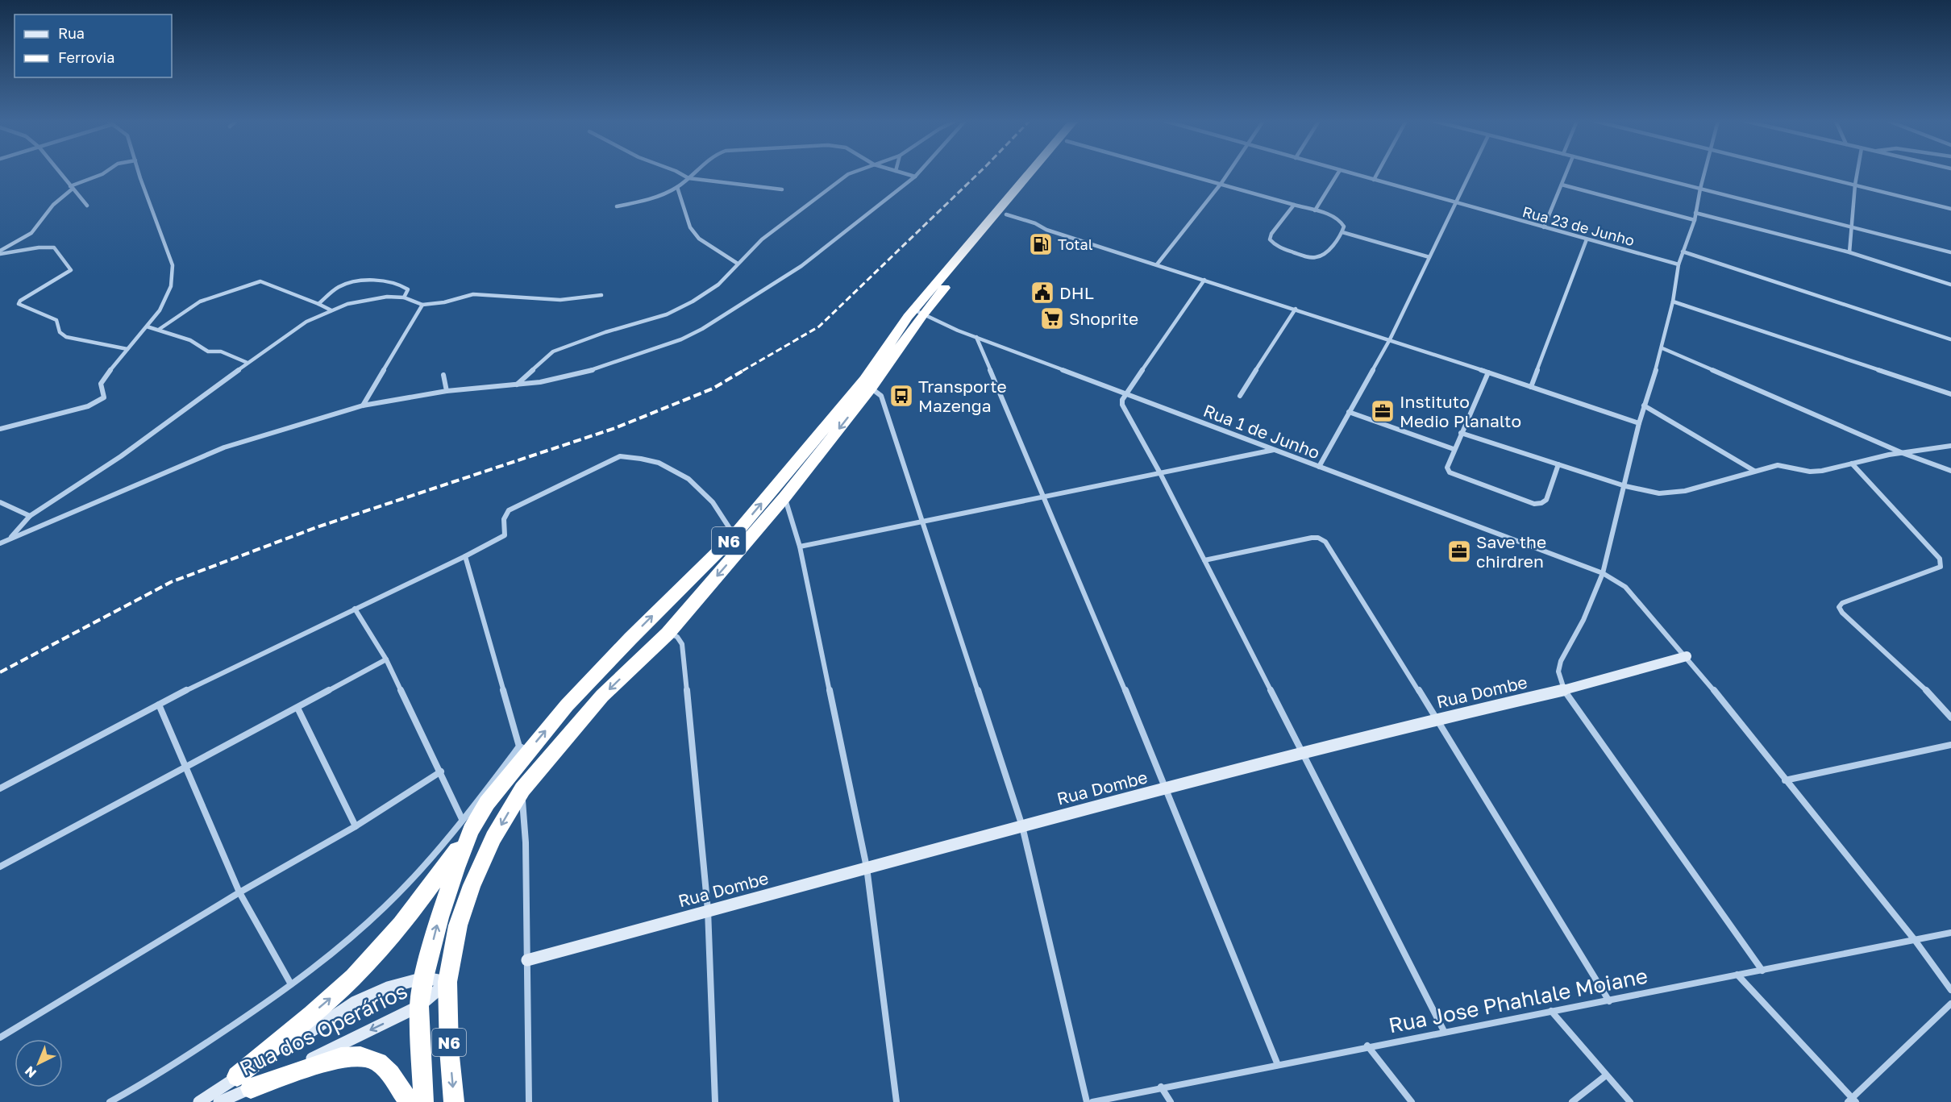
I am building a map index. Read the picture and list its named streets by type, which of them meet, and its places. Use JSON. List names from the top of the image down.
{
  "streets": {
    "highway": ["N6"],
    "street": [
      "Rua 23 de Junho",
      "Rua 1 de Junho",
      "Rua Dombe",
      "Rua Jose Phahlale Moiane",
      "Rua dos Operários"
    ]
  },
  "crossings": [
    ["Rua 1 de Junho", "N6"],
    ["Rua 1 de Junho", "Rua Dombe"],
    ["Rua 1 de Junho", "Rua Jose Phahlale Moiane"],
    ["N6", "Rua dos Operários"]
  ],
  "places": {
    "fuel station": ["Total"],
    "public building": ["DHL"],
    "supermarket": ["Shoprite"],
    "bus stop": ["Transporte Mazenga"],
    "office": ["Instituto Medio Planalto", "Save the chirdren"]
  },
  "legend": ["Rua", "Ferrovia"],
  "north": "bottom left"
}
